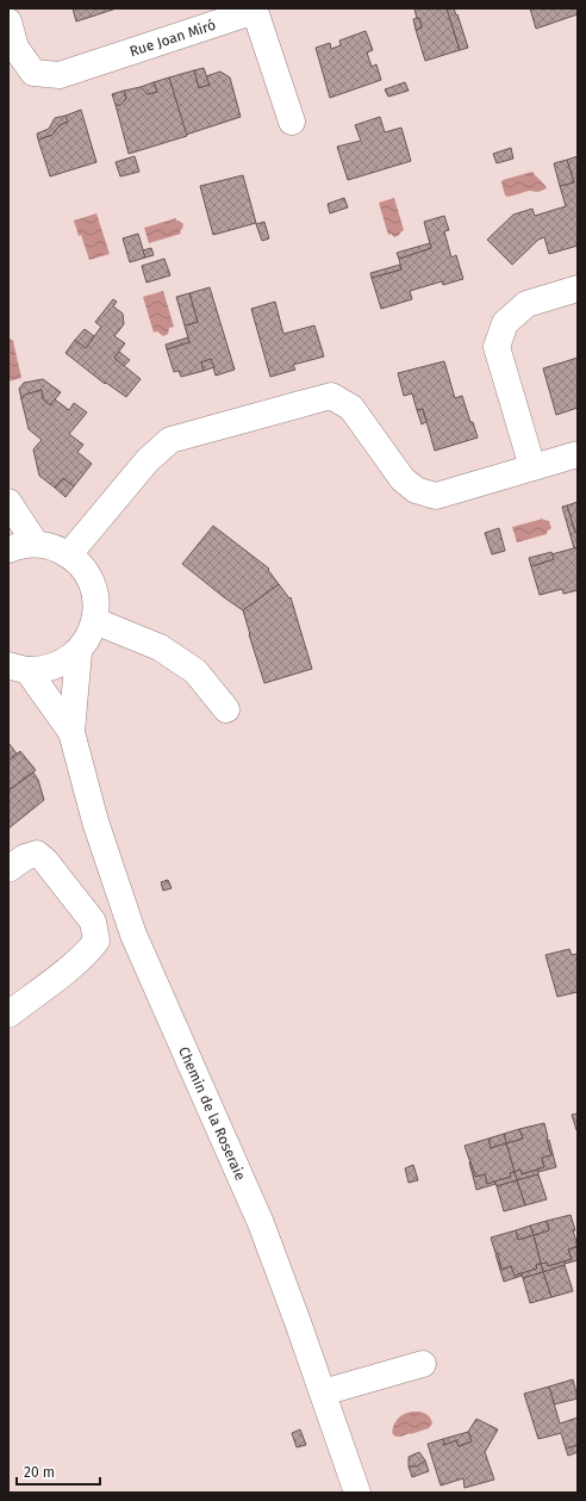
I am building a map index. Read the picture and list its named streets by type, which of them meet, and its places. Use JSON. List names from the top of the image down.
{
  "streets": {
    "street": ["Rue Joan Miró", "Chemin de la Roseraie"]
  },
  "scale_bar": "20 m"
}
